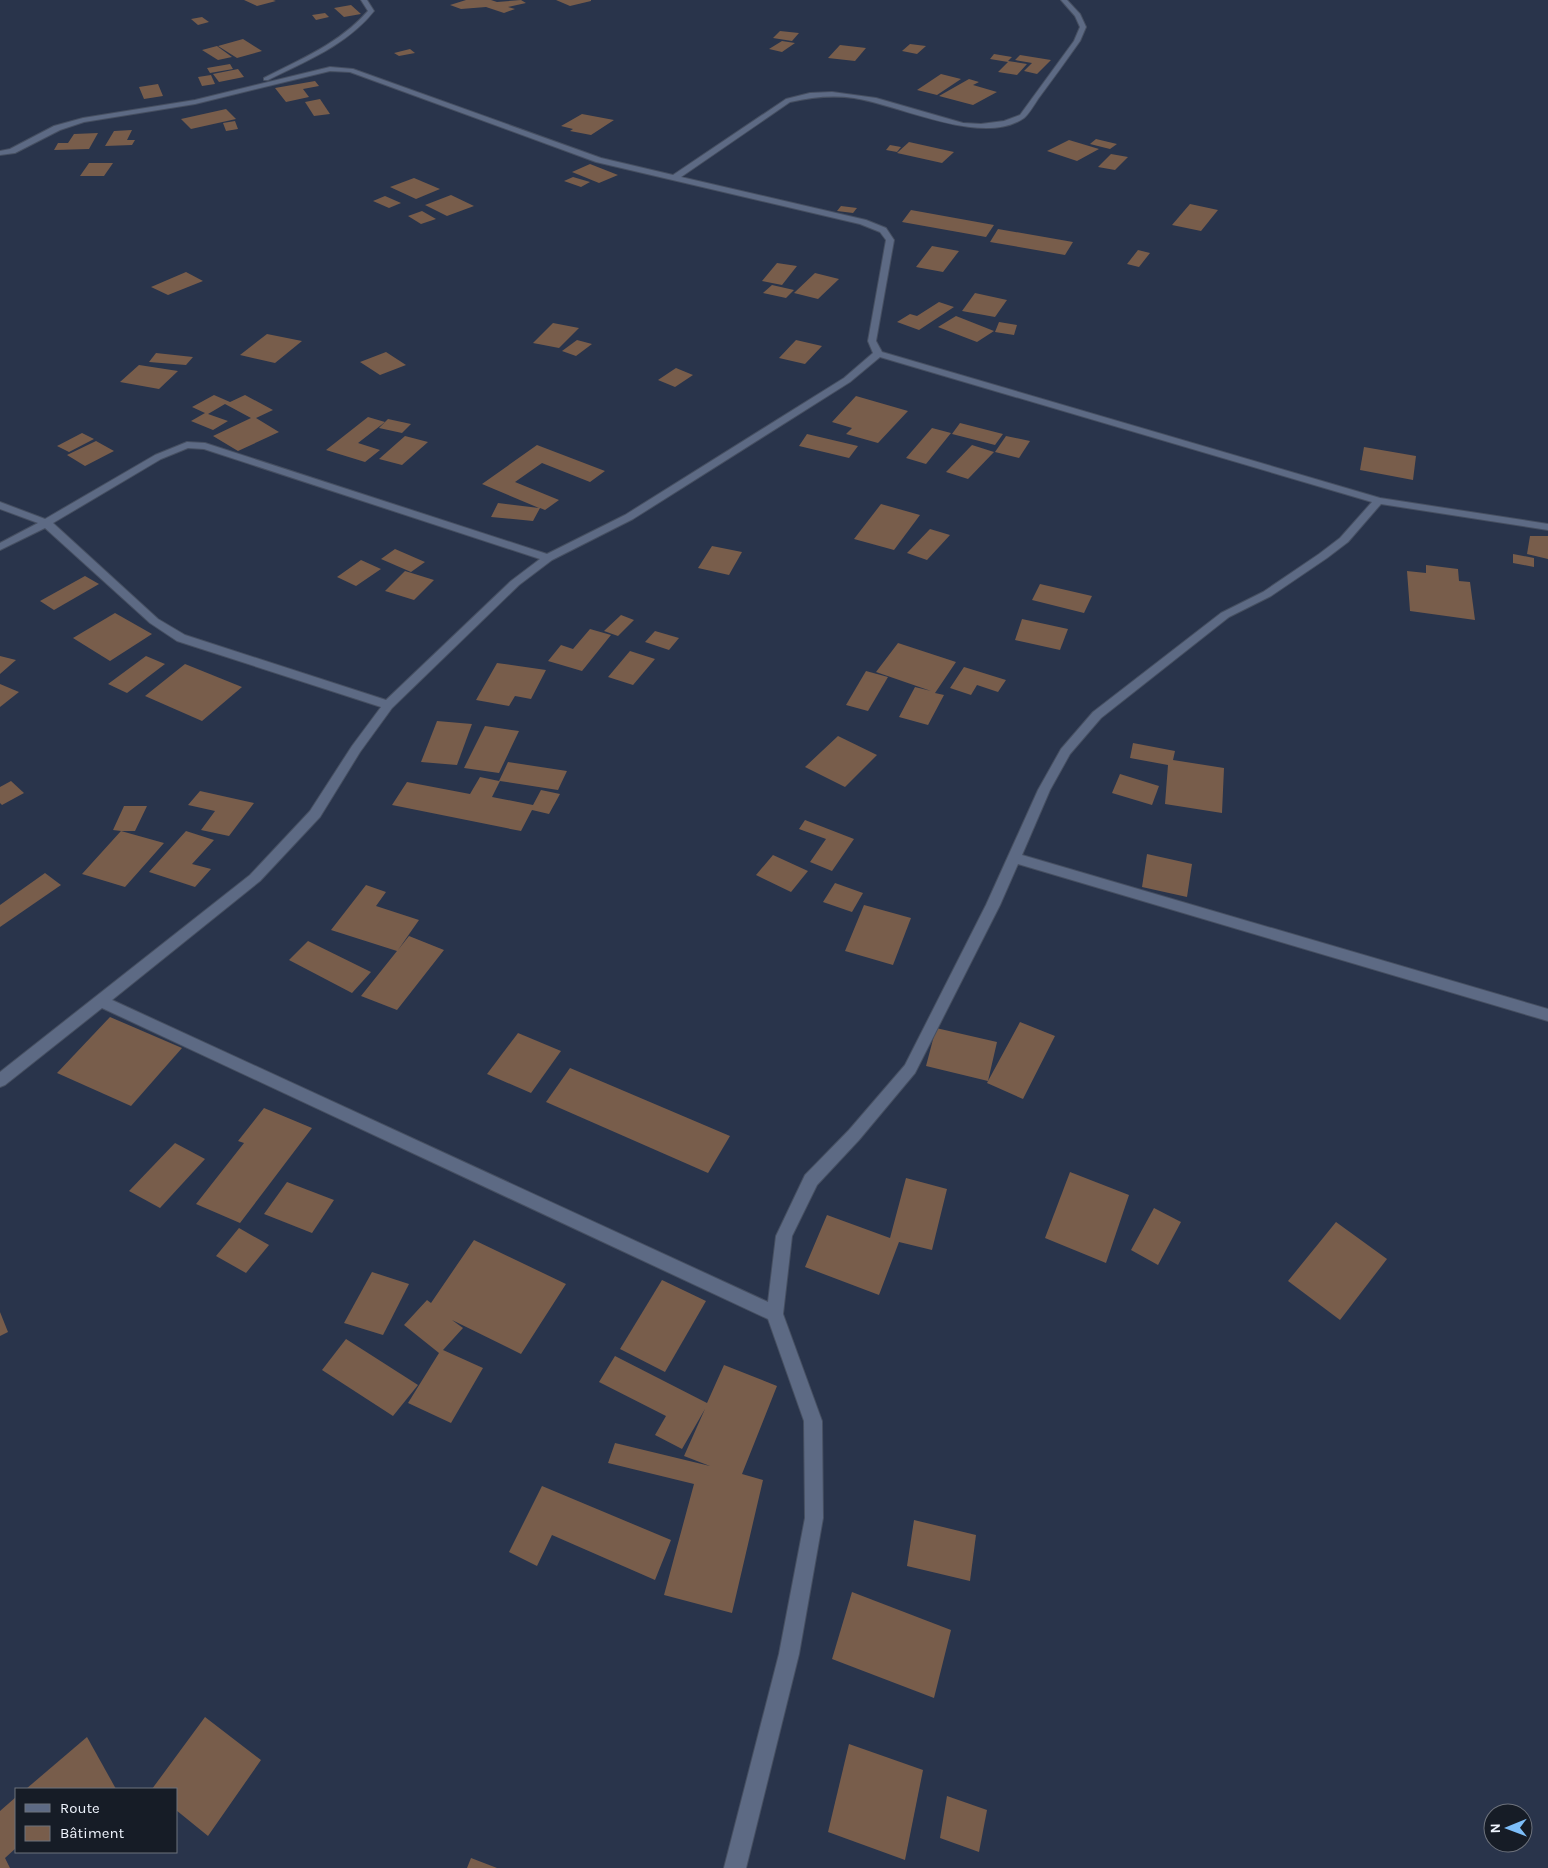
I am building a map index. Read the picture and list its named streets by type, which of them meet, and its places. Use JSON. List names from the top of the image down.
{
  "legend": ["Route", "Bâtiment"],
  "north": "left"
}
